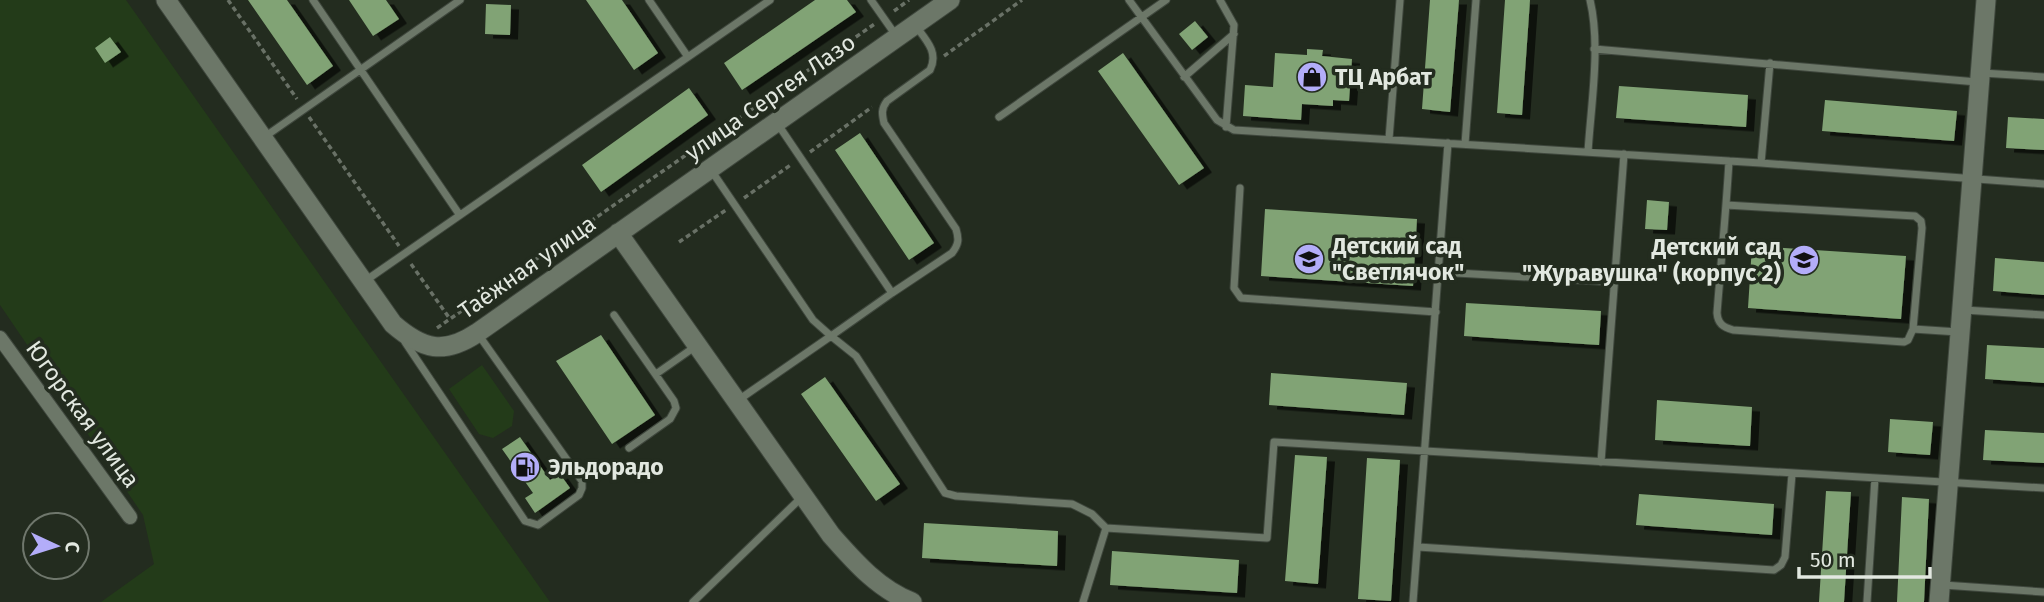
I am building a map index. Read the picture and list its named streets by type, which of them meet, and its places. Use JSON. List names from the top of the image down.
{
  "streets": {
    "street": ["улица Сергея Лазо", "Таёжная улица", "Югорская улица"]
  },
  "crossings": [
    ["улица Сергея Лазо", "Таёжная улица"]
  ],
  "places": {
    "shop": ["ТЦ Арбат"],
    "school or university": ["Детский сад \"Светлячок\"", "Детский сад \"Журавушка\" (корпус 2)"],
    "fuel station": ["Эльдорадо"]
  },
  "scale_bar": "50 m",
  "north": "right"
}
